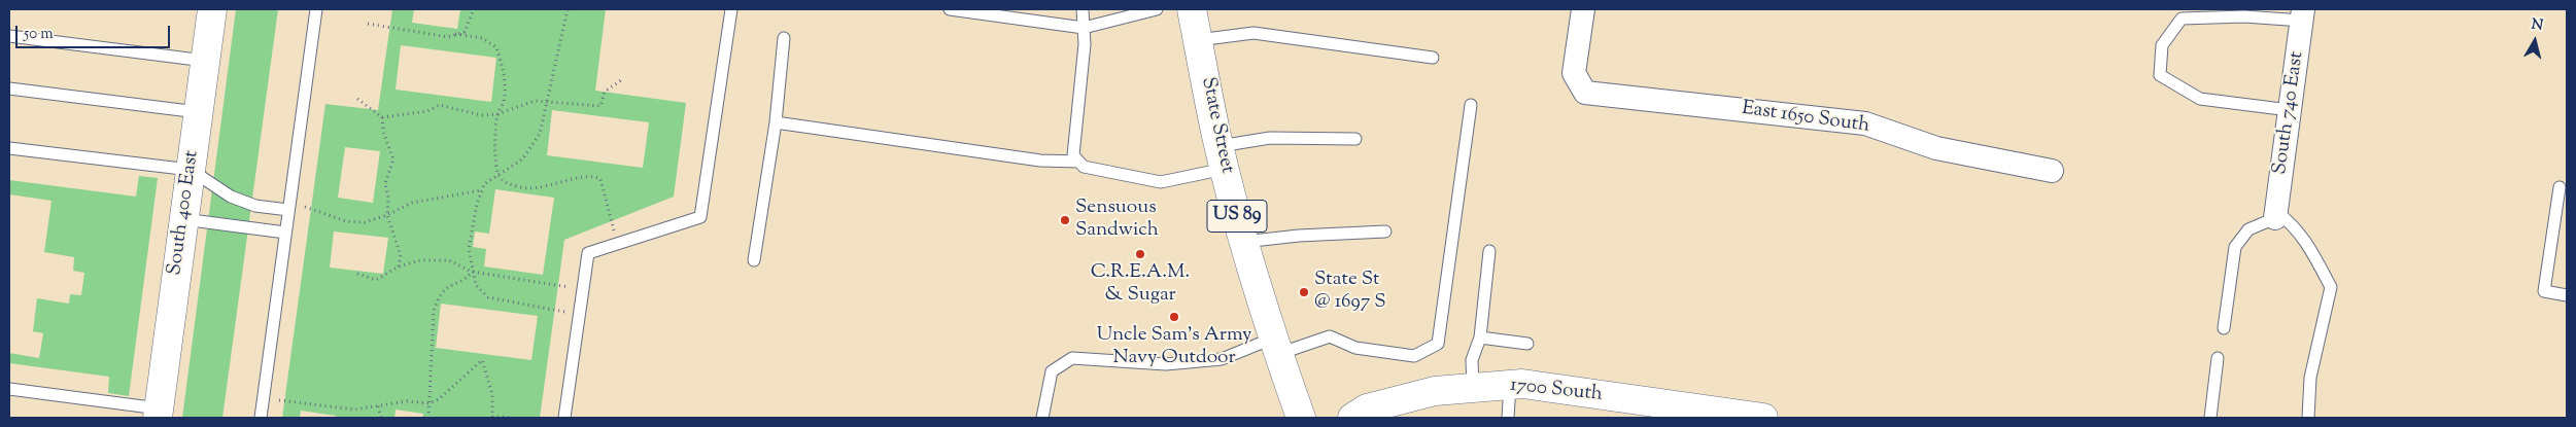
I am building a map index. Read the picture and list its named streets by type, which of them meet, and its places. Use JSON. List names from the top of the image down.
{
  "streets": {
    "street": [
      "South 740 East",
      "East 1650 South",
      "State Street",
      "South 400 East",
      "US 89",
      "1700 South"
    ]
  },
  "places": [
    "Sensuous Sandwich",
    "C.R.E.A.M. & Sugar",
    "State St @ 1697 S",
    "Uncle Sam's Army Navy Outdoor"
  ],
  "scale_bar": "50 m",
  "north": "top"
}
